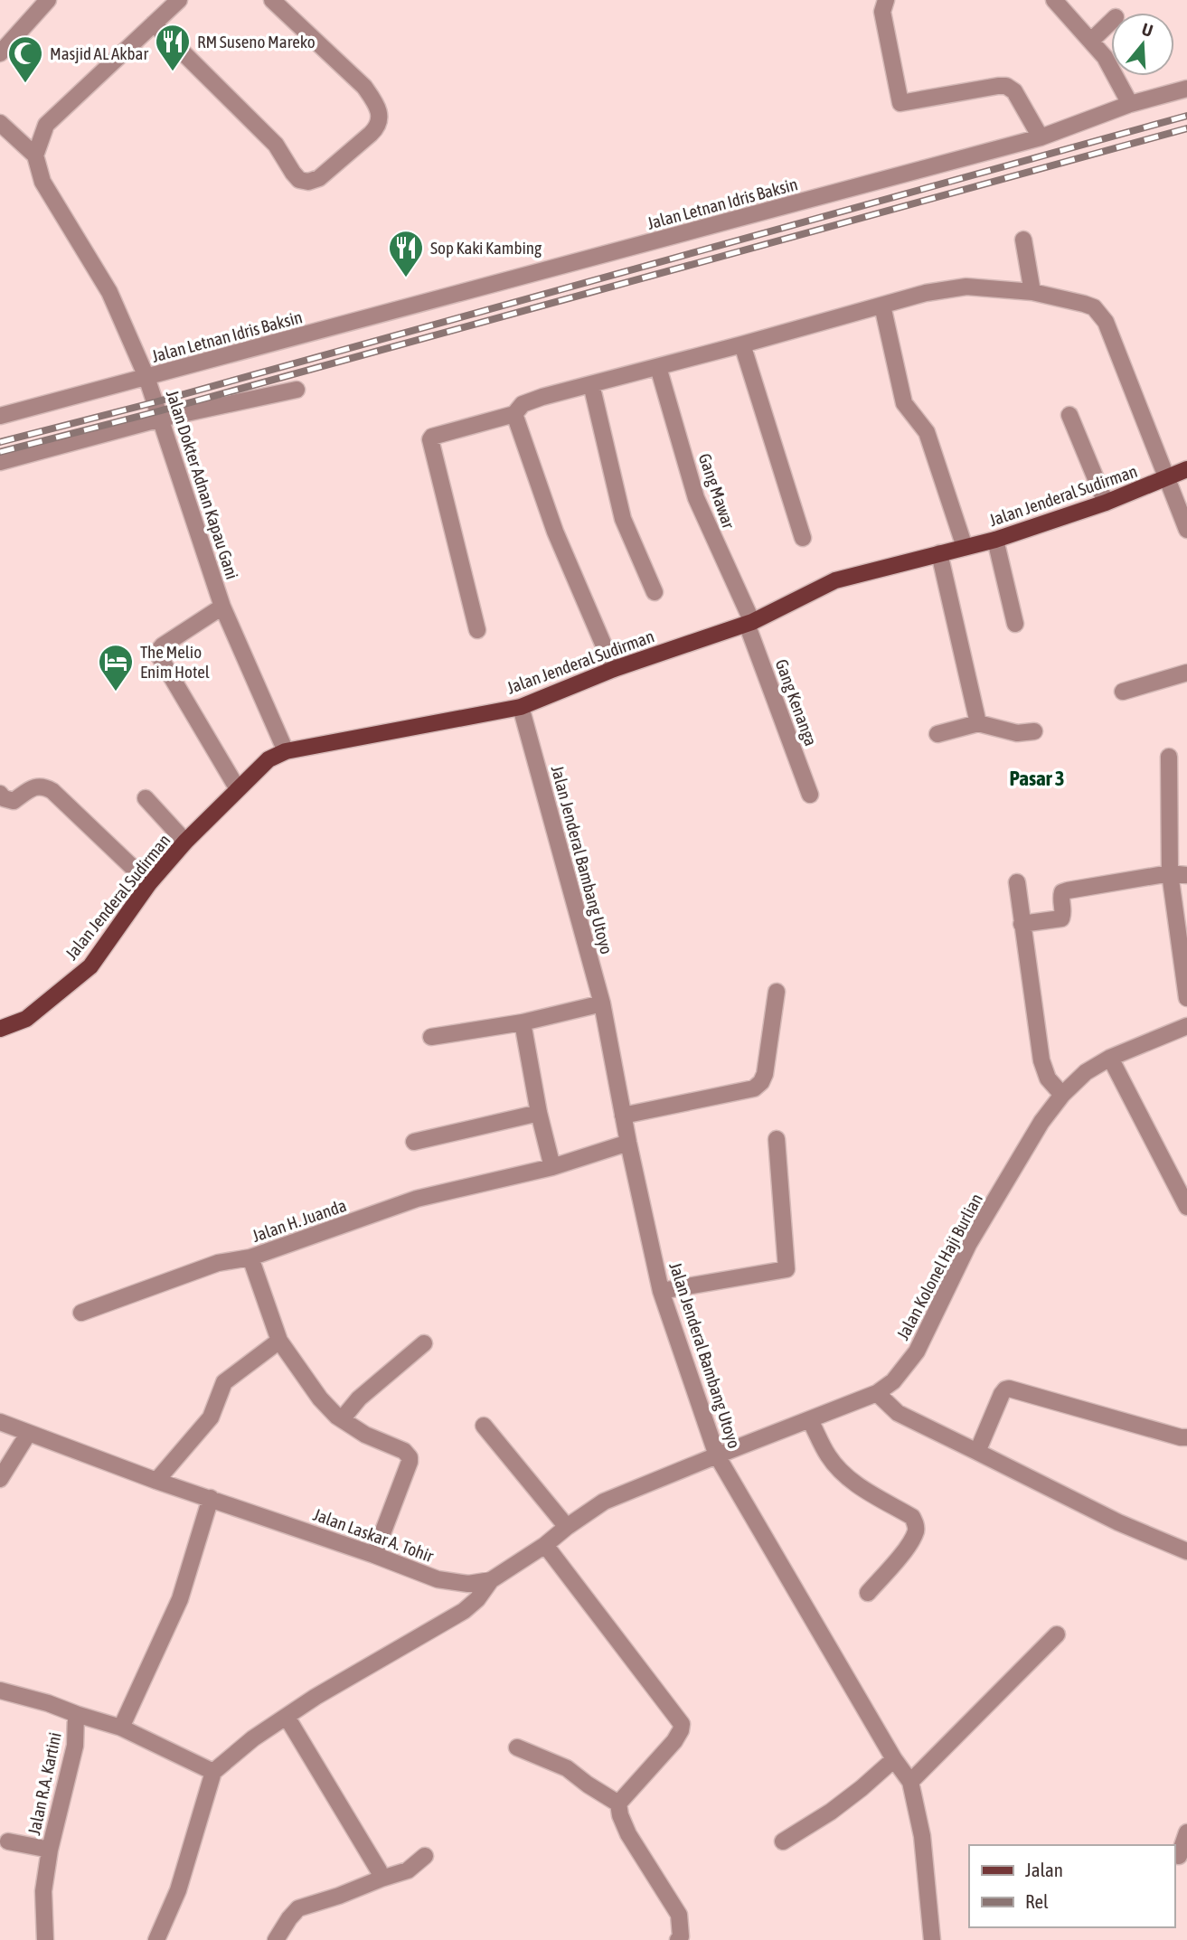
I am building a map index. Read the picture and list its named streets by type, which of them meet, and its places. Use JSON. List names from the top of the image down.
{
  "streets": {
    "main road": ["Jalan Jenderal Sudirman"],
    "street": [
      "Jalan Letnan Idris Baksin",
      "Jalan Dokter Adnan Kapau Gani",
      "Gang Mawar",
      "Gang Kenanga",
      "Jalan Jenderal Bambang Utoyo",
      "Jalan H. Juanda",
      "Jalan Kolonel Haji Burlian",
      "Jalan Laskar A. Tohir",
      "Jalan R.A. Kartini"
    ]
  },
  "crossings": [
    ["Jalan Letnan Idris Baksin", "Jalan Dokter Adnan Kapau Gani"],
    ["Jalan Dokter Adnan Kapau Gani", "Jalan Jenderal Sudirman"],
    ["Gang Mawar", "Jalan Jenderal Sudirman"],
    ["Gang Mawar", "Gang Kenanga"],
    ["Jalan Jenderal Sudirman", "Gang Kenanga"],
    ["Jalan Jenderal Sudirman", "Jalan Jenderal Bambang Utoyo"],
    ["Jalan Jenderal Bambang Utoyo", "Jalan H. Juanda"],
    ["Jalan Jenderal Bambang Utoyo", "Jalan Kolonel Haji Burlian"],
    ["Jalan Jenderal Bambang Utoyo", "Jalan Laskar A. Tohir"],
    ["Jalan H. Juanda", "Jalan Laskar A. Tohir"],
    ["Jalan Kolonel Haji Burlian", "Jalan Laskar A. Tohir"]
  ],
  "districts": ["Pasar 3"],
  "places": {
    "restaurant": ["RM Suseno Mareko", "Sop Kaki Kambing"],
    "mosque": ["Masjid AL Akbar"],
    "hotel": ["The Melio Enim Hotel"]
  },
  "legend": ["Jalan", "Rel"],
  "north": "top"
}
